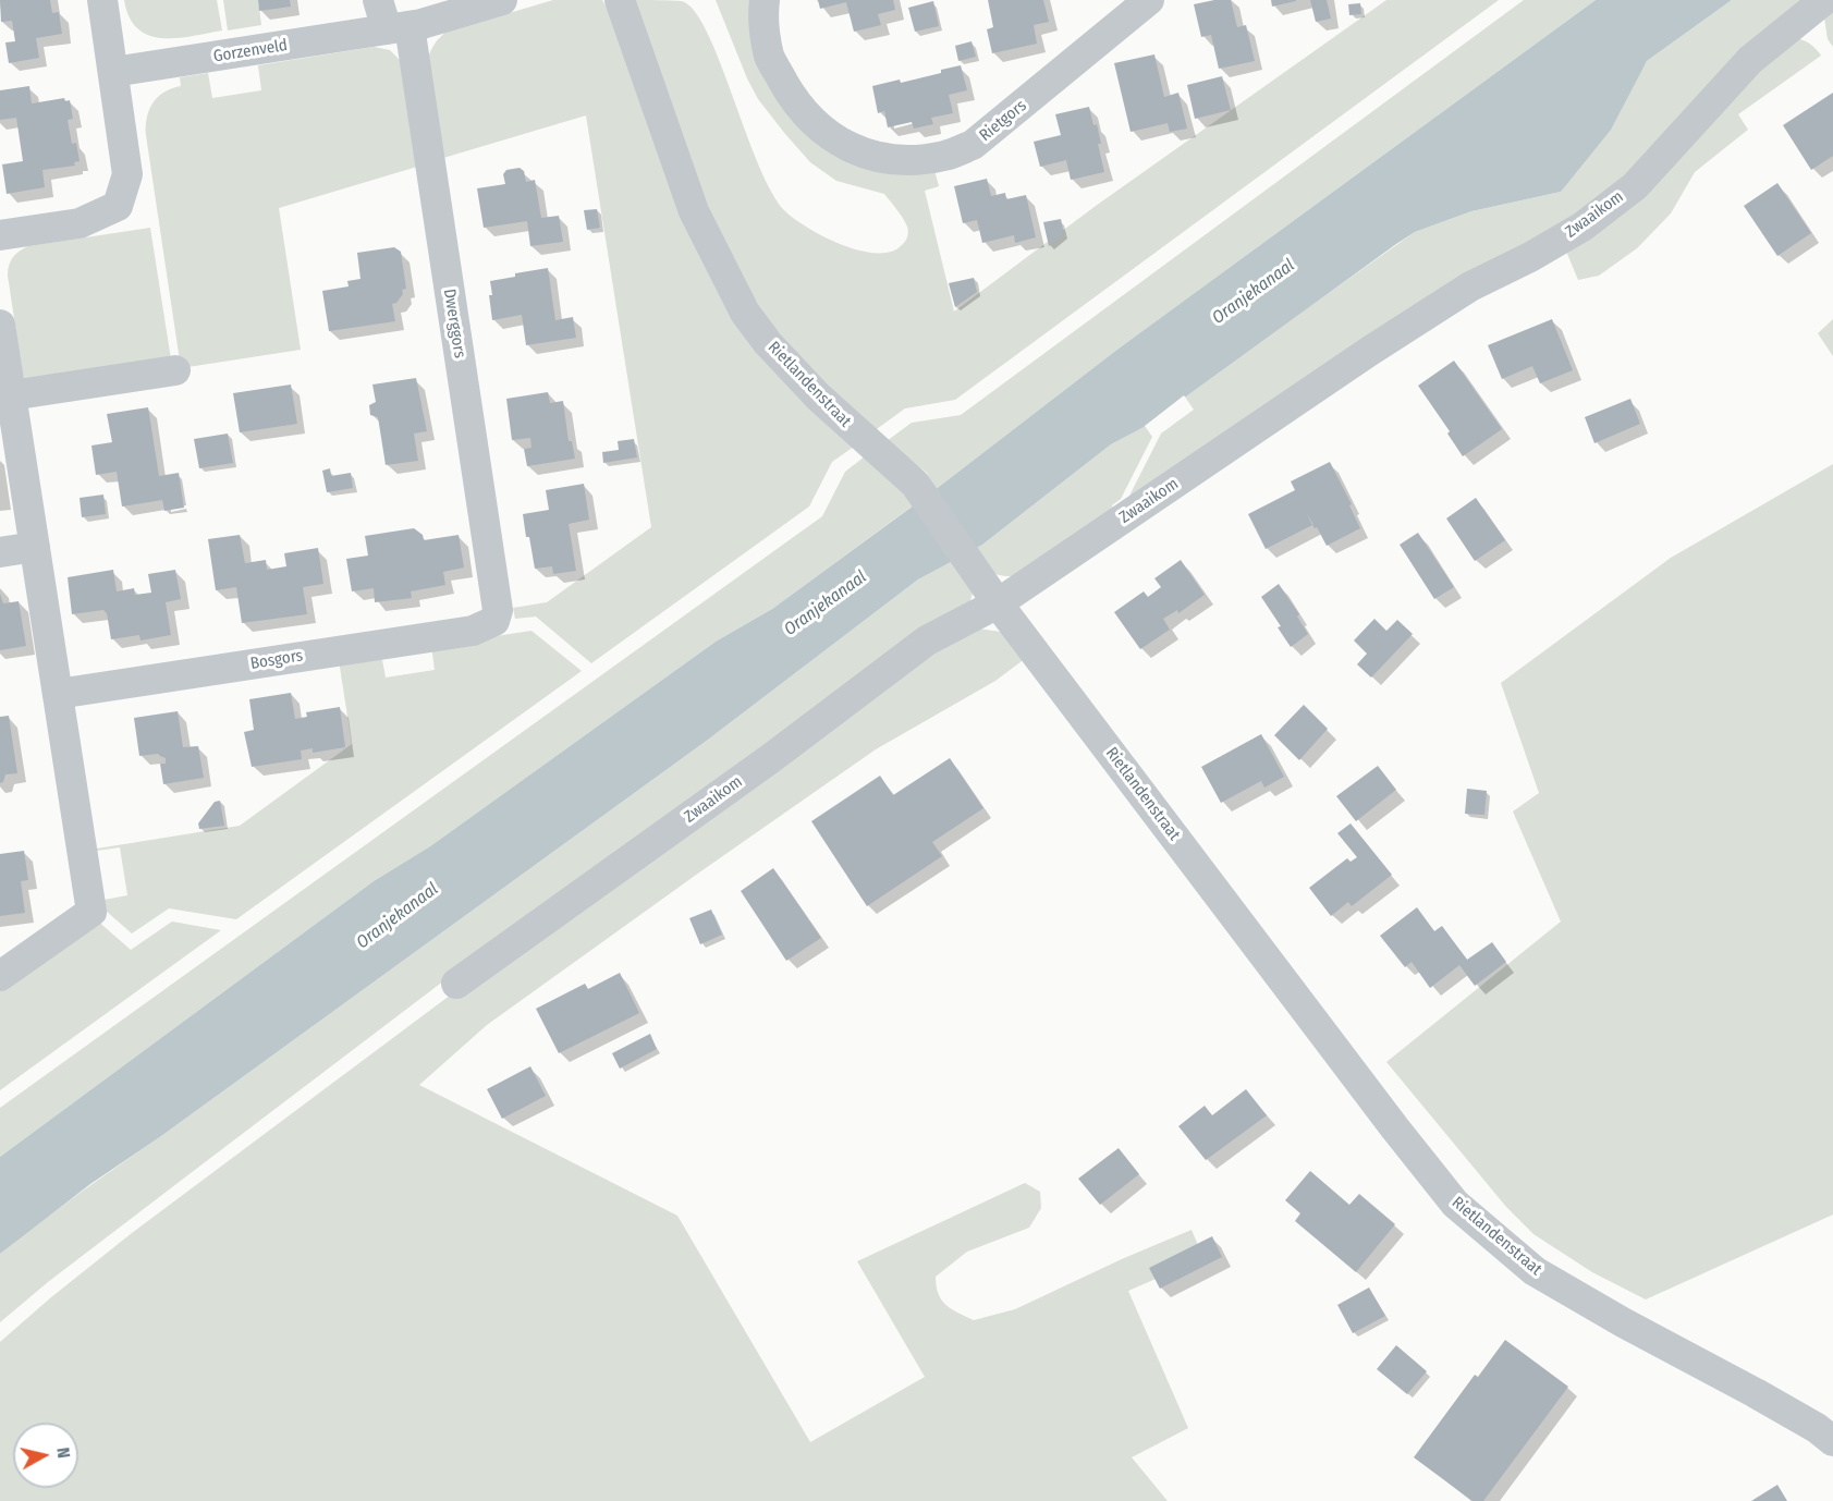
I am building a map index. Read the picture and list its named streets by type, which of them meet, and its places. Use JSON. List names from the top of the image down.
{
  "streets": {
    "street": [
      "Gorzenveld",
      "Rietgors",
      "Zwaaikom",
      "Dwerggors",
      "Rietlandenstraat",
      "Bosgors"
    ]
  },
  "crossings": [
    ["Gorzenveld", "Dwerggors"],
    ["Zwaaikom", "Rietlandenstraat"],
    ["Dwerggors", "Bosgors"]
  ],
  "water": ["Oranjekanaal"],
  "north": "right"
}
